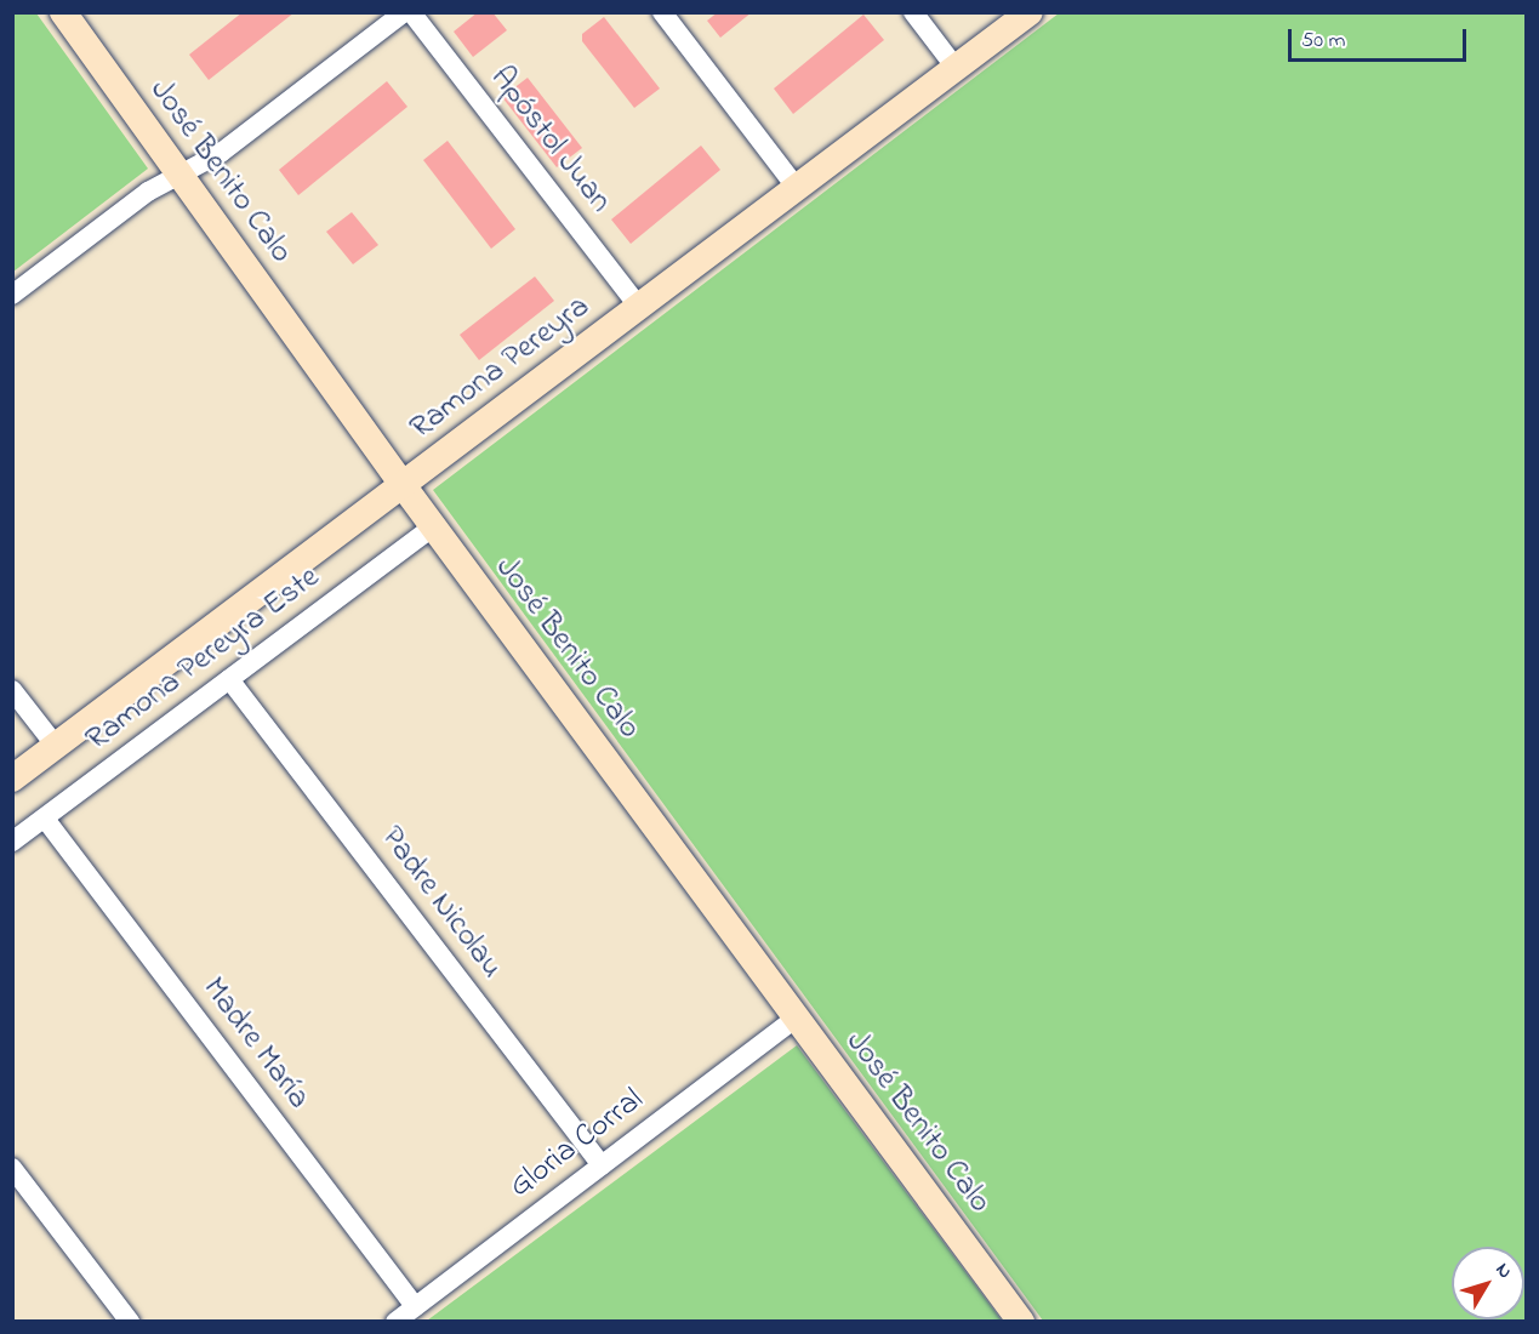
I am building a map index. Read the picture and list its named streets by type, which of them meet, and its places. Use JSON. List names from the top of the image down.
{
  "streets": {
    "street": [
      "Apóstol Juan",
      "José Benito Calo",
      "Ramona Pereyra",
      "Ramona Pereyra Este",
      "Padre Nicolau",
      "Madre María",
      "Gloria Corral"
    ]
  },
  "crossings": [
    ["Apóstol Juan", "Ramona Pereyra"],
    ["José Benito Calo", "Ramona Pereyra"],
    ["José Benito Calo", "Ramona Pereyra Este"],
    ["José Benito Calo", "Gloria Corral"],
    ["Ramona Pereyra Este", "Padre Nicolau"],
    ["Ramona Pereyra Este", "Madre María"],
    ["Padre Nicolau", "Gloria Corral"],
    ["Madre María", "Gloria Corral"]
  ],
  "scale_bar": "50 m",
  "north": "top right"
}
